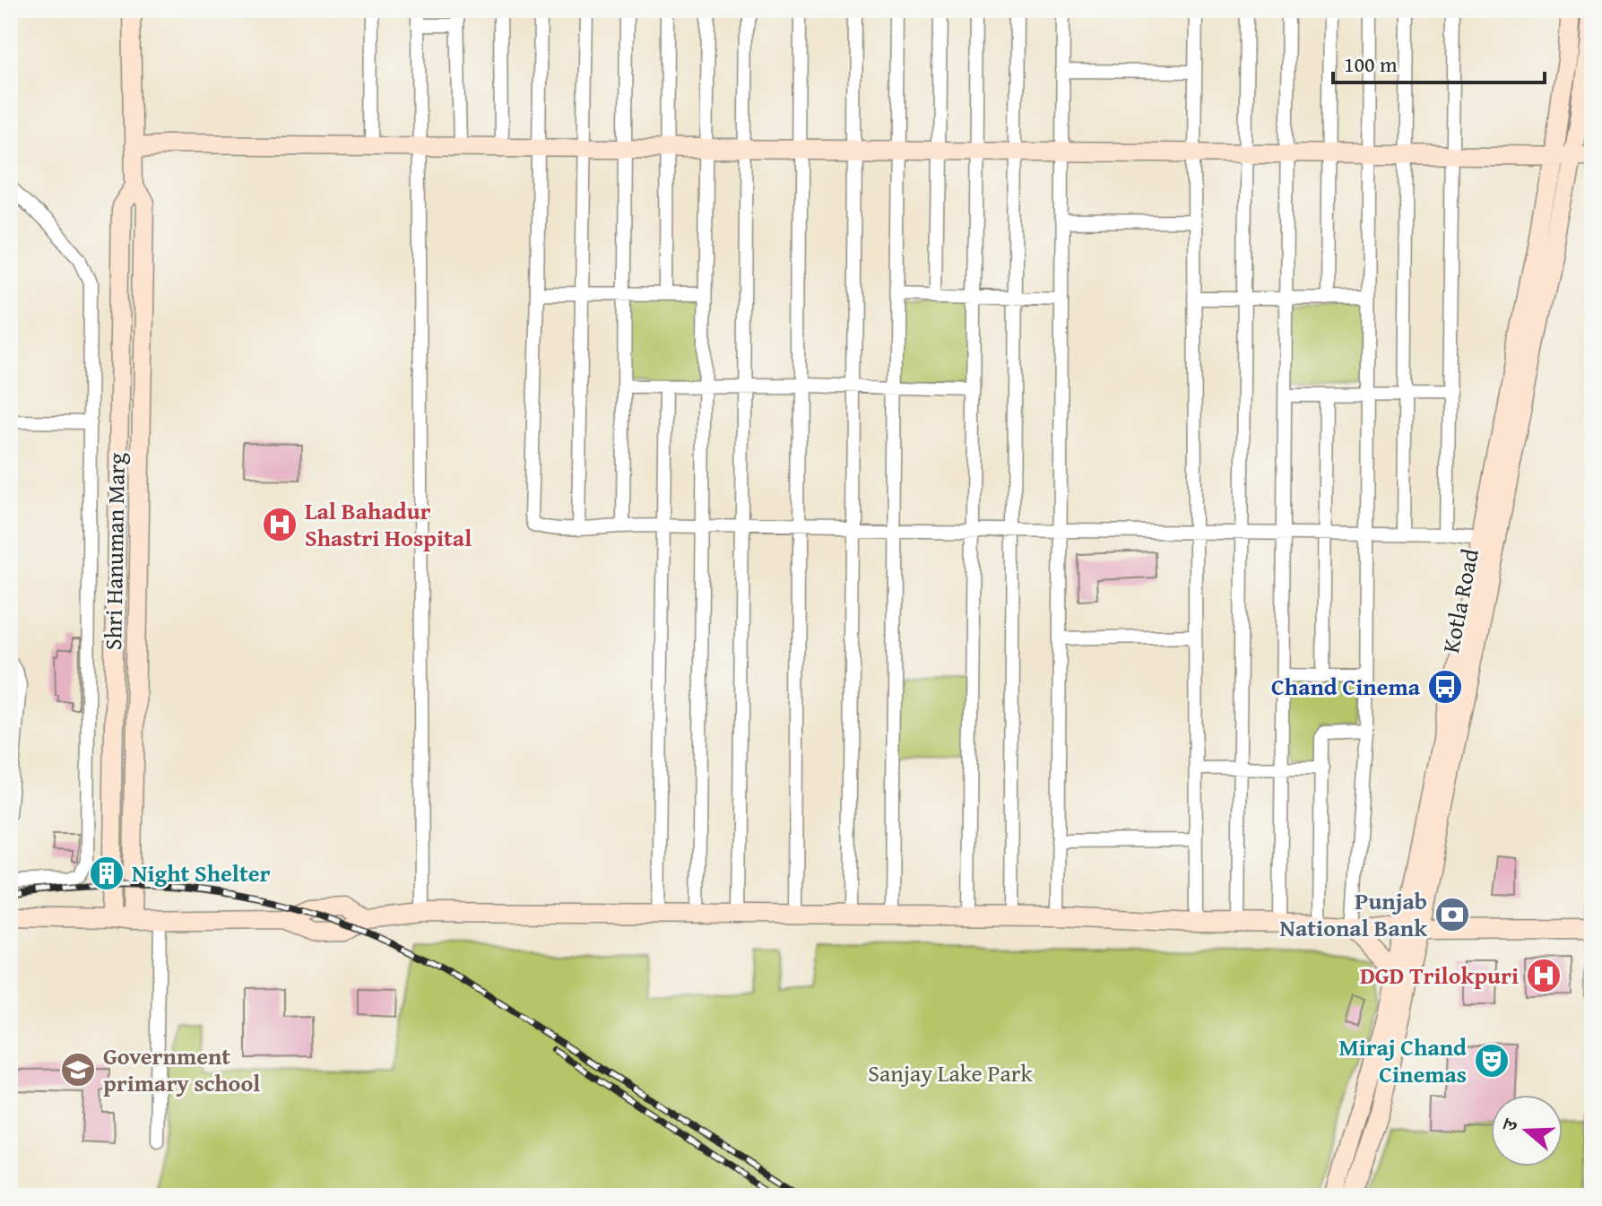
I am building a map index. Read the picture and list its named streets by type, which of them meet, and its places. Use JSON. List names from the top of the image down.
{
  "streets": {
    "street": ["Shri Hanuman Marg", "Kotla Road"]
  },
  "parks": ["Sanjay Lake Park"],
  "places": {
    "hospital": ["Lal Bahadur Shastri Hospital", "DGD Trilokpuri"],
    "bus stop": ["Chand Cinema"],
    "building": ["Night Shelter"],
    "bank": ["Punjab National Bank"],
    "theatre": ["Miraj Chand Cinemas"],
    "school or university": ["Government primary school"]
  },
  "scale_bar": "100 m",
  "north": "left"
}
